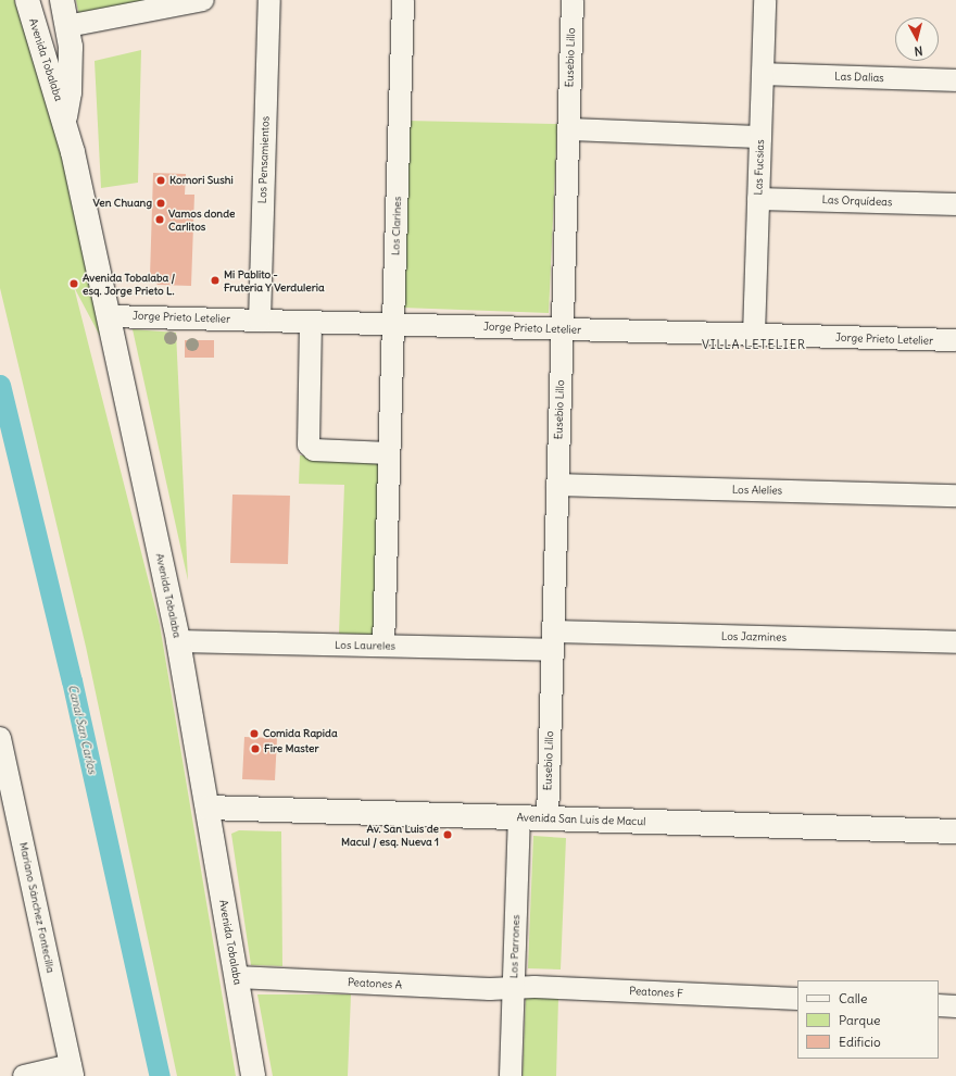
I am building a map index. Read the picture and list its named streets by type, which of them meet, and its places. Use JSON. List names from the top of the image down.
{
  "streets": {
    "main road": ["Avenida Tobalaba", "Avenida San Luis de Macul"],
    "street": [
      "Eusebio Lillo",
      "Las Dalias",
      "Los Pensamientos",
      "Las Fucsias",
      "Las Orquídeas",
      "Los Clarines",
      "Jorge Prieto Letelier",
      "Los Alelíes",
      "Los Jazmines",
      "Los Laureles",
      "Mariano Sánchez Fontecilla",
      "Los Parrones",
      "Peatones A",
      "Peatones F"
    ]
  },
  "crossings": [
    ["Eusebio Lillo", "Jorge Prieto Letelier"],
    ["Eusebio Lillo", "Los Alelíes"],
    ["Eusebio Lillo", "Los Jazmines"],
    ["Eusebio Lillo", "Los Laureles"],
    ["Eusebio Lillo", "Avenida San Luis de Macul"],
    ["Avenida Tobalaba", "Jorge Prieto Letelier"],
    ["Avenida Tobalaba", "Los Laureles"],
    ["Avenida Tobalaba", "Avenida San Luis de Macul"],
    ["Avenida Tobalaba", "Peatones A"],
    ["Las Dalias", "Las Fucsias"],
    ["Los Pensamientos", "Jorge Prieto Letelier"],
    ["Las Fucsias", "Las Orquídeas"],
    ["Las Fucsias", "Jorge Prieto Letelier"],
    ["Los Clarines", "Jorge Prieto Letelier"],
    ["Los Clarines", "Los Laureles"],
    ["Los Jazmines", "Los Laureles"],
    ["Avenida San Luis de Macul", "Los Parrones"],
    ["Los Parrones", "Peatones A"],
    ["Los Parrones", "Peatones F"],
    ["Peatones A", "Peatones F"]
  ],
  "districts": ["VILLA LETELIER"],
  "water": ["Canal San Carlos"],
  "places": [
    "Komori Sushi",
    "Ven Chuang",
    "Vamos donde Carlitos",
    "Mi Pablito - Fruteria Y Verduleria",
    "Avenida Tobalaba / esq. Jorge Prieto L.",
    "Comida Rapida",
    "Fire Master",
    "Av. San Luis de Macul / esq. Nueva 1"
  ],
  "legend": ["Calle", "Parque", "Edificio"],
  "north": "bottom"
}
